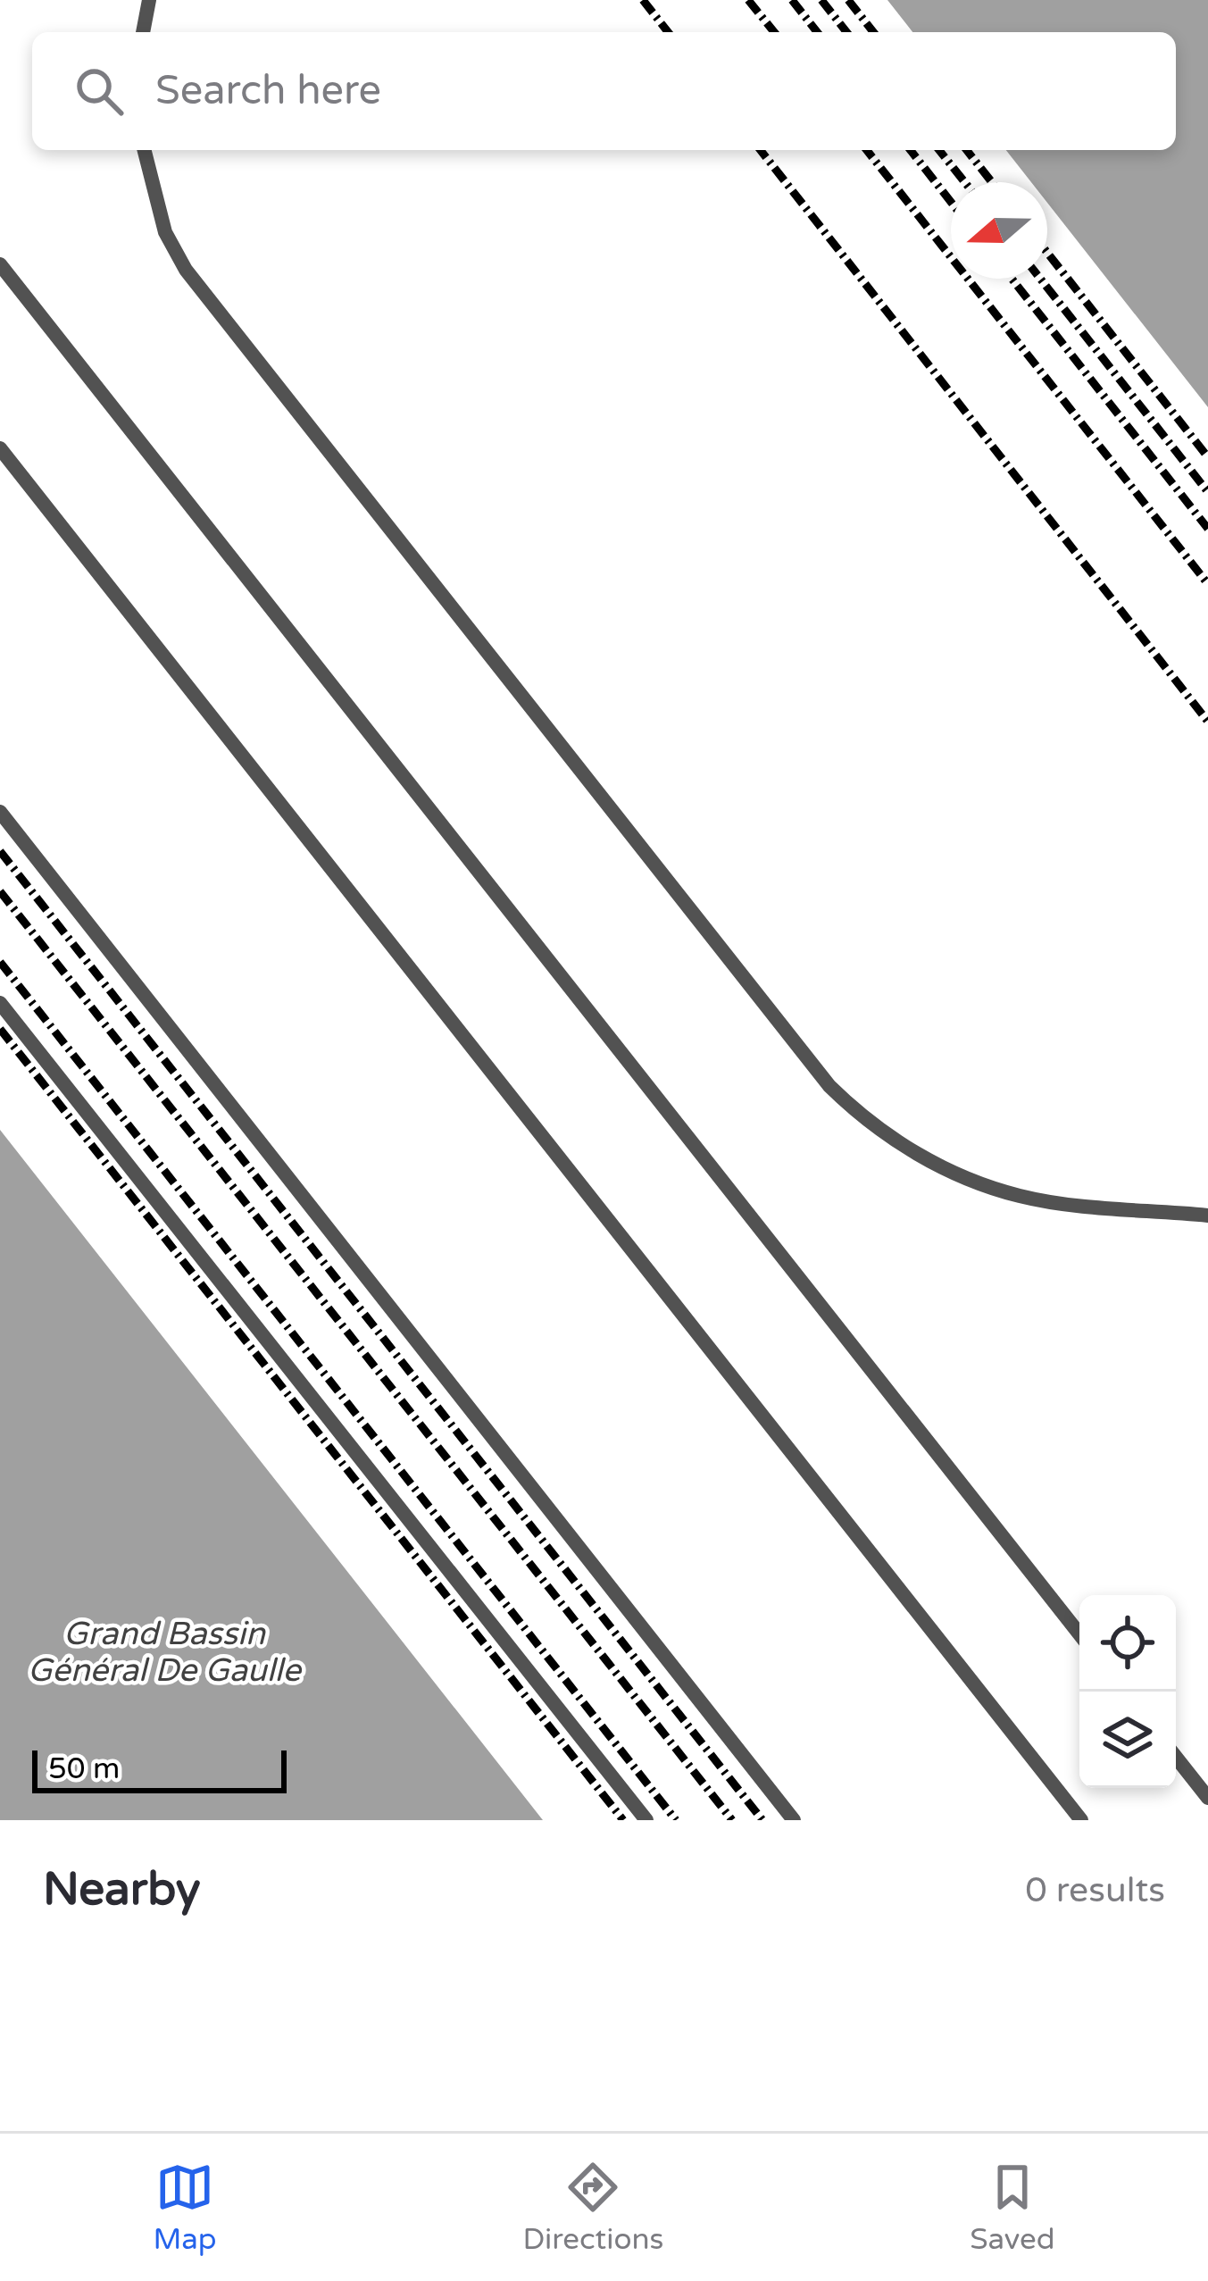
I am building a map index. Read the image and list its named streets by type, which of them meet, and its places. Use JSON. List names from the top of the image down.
{
  "water": ["Grand Bassin Général De Gaulle"],
  "scale_bar": "50 m",
  "north": "left",
  "page": {
    "search": "Search here",
    "scale": "50 m",
    "heading": ["Nearby", "0 results"],
    "nav": ["Map", "Directions", "Saved"]
  }
}
